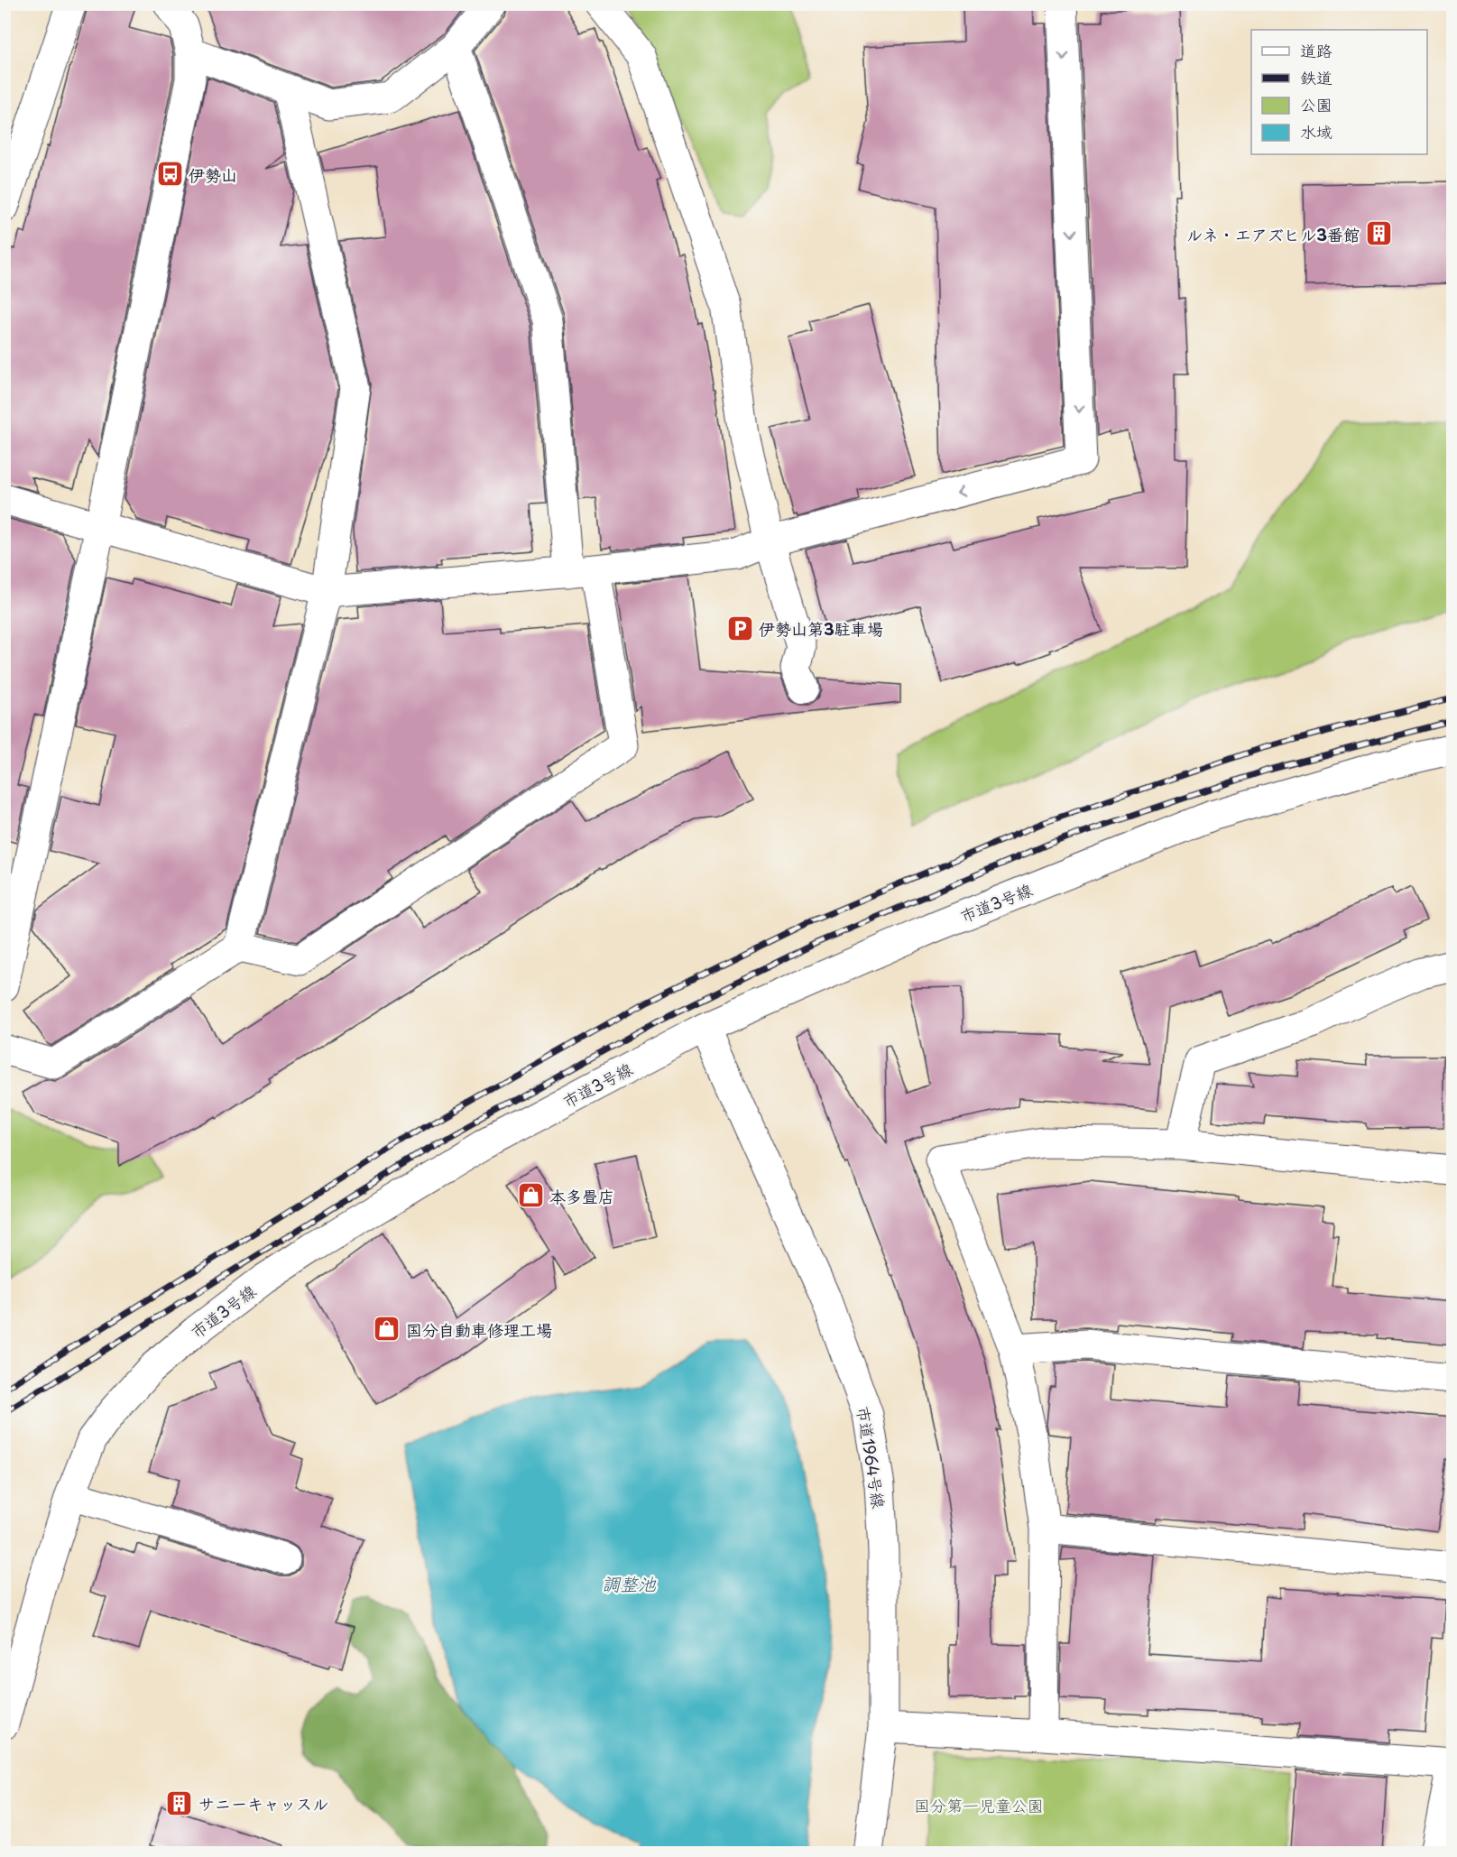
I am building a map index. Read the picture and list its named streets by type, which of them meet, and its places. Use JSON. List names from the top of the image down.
{
  "streets": {
    "street": ["市道3号線", "市道1964号線"]
  },
  "crossings": [
    ["市道3号線", "市道1964号線"]
  ],
  "water": ["調整池"],
  "parks": ["国分第一児童公園"],
  "places": {
    "bus stop": ["伊勢山"],
    "building": ["ルネ・エアズヒル3番館", "サニーキャッスル"],
    "parking": ["伊勢山第3駐車場"],
    "shop": ["本多畳店", "国分自動車修理工場"]
  },
  "legend": [
    "道路",
    "鉄道",
    "公園",
    "水域"
  ]
}
